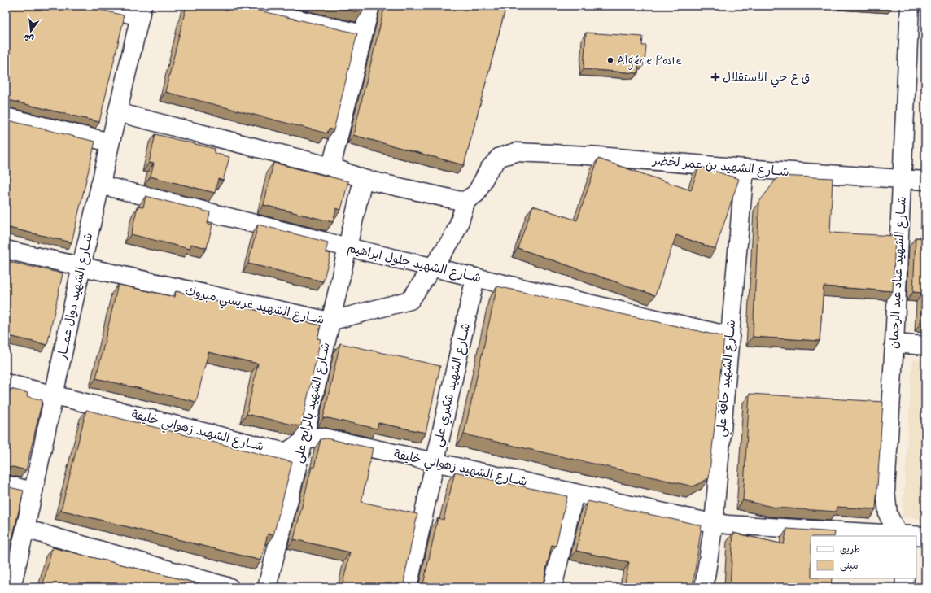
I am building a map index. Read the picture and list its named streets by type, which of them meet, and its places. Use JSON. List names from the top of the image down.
{
  "streets": {
    "street": [
      "شــارع الشهيد بن عمر لخضر",
      "شــارع الشهيد جلول ابراهيم",
      "شــارع الشهيد عناد عبد الرحمان",
      "شــارع الشهيد دوال عمـــار",
      "شــارع الشهيد غريسي مبروك",
      "شــارع الشهيد حاقة علي",
      "شــارع الشهيد شكيري علي",
      "شــارع الشهيد بالرابح علي",
      "شــارع الشهيد زهواني خليفة"
    ]
  },
  "crossings": [
    ["شــارع الشهيد بن عمر لخضر", "شــارع الشهيد عناد عبد الرحمان"],
    ["شــارع الشهيد بن عمر لخضر", "شــارع الشهيد غريسي مبروك"],
    ["شــارع الشهيد بن عمر لخضر", "شــارع الشهيد حاقة علي"],
    ["شــارع الشهيد جلول ابراهيم", "شــارع الشهيد دوال عمـــار"],
    ["شــارع الشهيد جلول ابراهيم", "شــارع الشهيد غريسي مبروك"],
    ["شــارع الشهيد جلول ابراهيم", "شــارع الشهيد حاقة علي"],
    ["شــارع الشهيد جلول ابراهيم", "شــارع الشهيد شكيري علي"],
    ["شــارع الشهيد جلول ابراهيم", "شــارع الشهيد بالرابح علي"],
    ["شــارع الشهيد عناد عبد الرحمان", "شــارع الشهيد زهواني خليفة"],
    ["شــارع الشهيد دوال عمـــار", "شــارع الشهيد غريسي مبروك"],
    ["شــارع الشهيد دوال عمـــار", "شــارع الشهيد زهواني خليفة"],
    ["شــارع الشهيد غريسي مبروك", "شــارع الشهيد بالرابح علي"],
    ["شــارع الشهيد حاقة علي", "شــارع الشهيد زهواني خليفة"],
    ["شــارع الشهيد شكيري علي", "شــارع الشهيد زهواني خليفة"],
    ["شــارع الشهيد بالرابح علي", "شــارع الشهيد زهواني خليفة"]
  ],
  "places": {
    "other": ["Algérie Poste"],
    "health": ["ق ع حي الاستقلال"]
  },
  "legend": ["طريق", "مبنى"],
  "north": "bottom"
}
